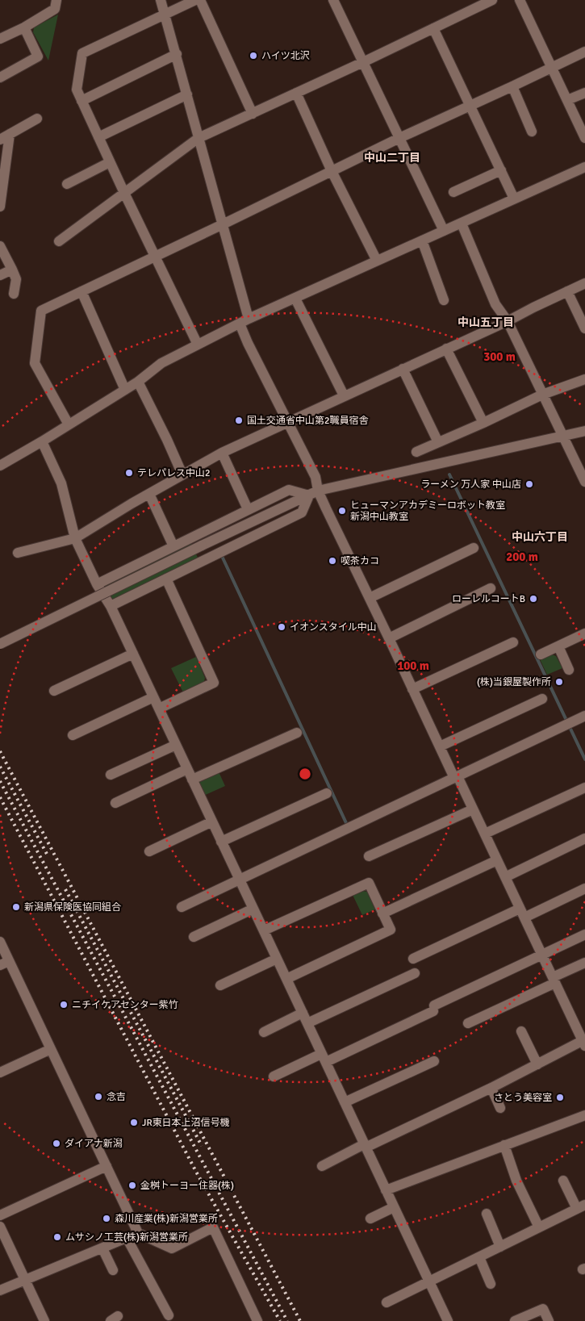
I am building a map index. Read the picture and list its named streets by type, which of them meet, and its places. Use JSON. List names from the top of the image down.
{
  "districts": ["中山二丁目", "中山五丁目", "中山六丁目"],
  "places": [
    "ハイツ北沢",
    "国土交通省中山第2職員宿舎",
    "テレパレス中山2",
    "ラーメン 万人家 中山店",
    "ヒューマンアカデミーロボット教室 新潟中山教室",
    "喫茶カコ",
    "ローレルコートB",
    "イオンスタイル中山",
    "(株)当銀屋製作所",
    "新潟県保険医協同組合",
    "ニチイケアセンター紫竹",
    "念吉",
    "さとう美容室",
    "JR東日本上沼信号機",
    "ダイアナ新潟",
    "金桝トーヨー住器(株)",
    "森川産業(株)新潟営業所",
    "ムサシノ工芸(株)新潟営業所"
  ],
  "rings": ["300 m", "200 m", "100 m"]
}
